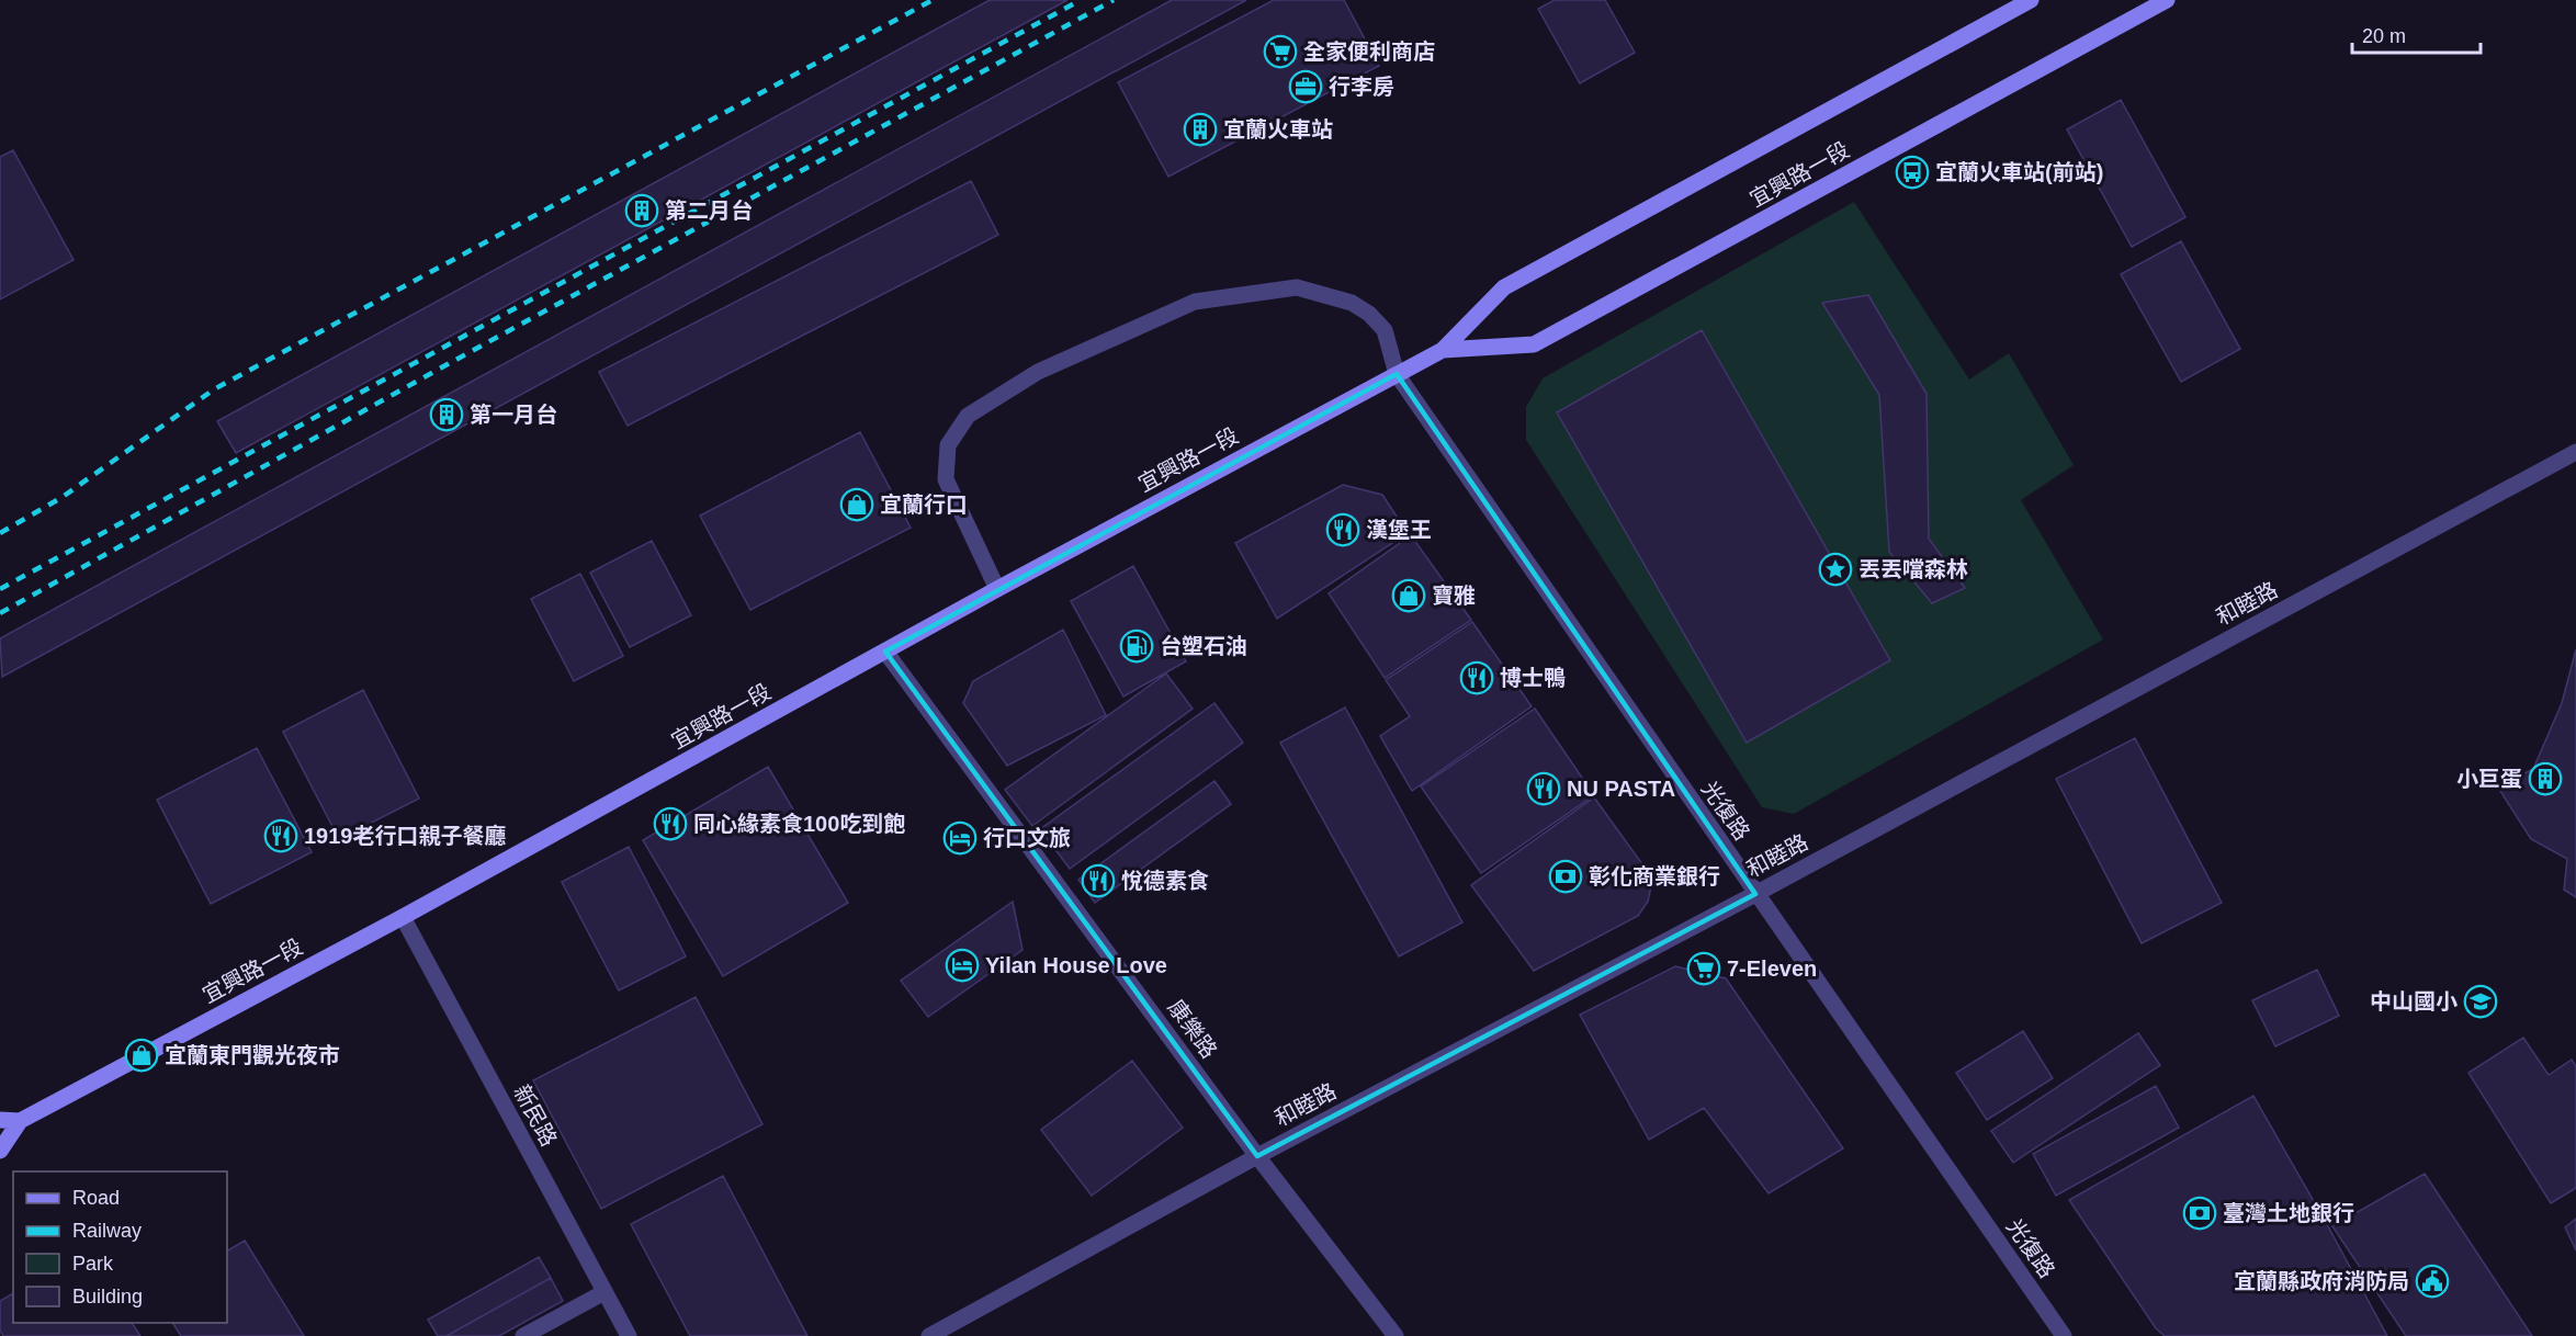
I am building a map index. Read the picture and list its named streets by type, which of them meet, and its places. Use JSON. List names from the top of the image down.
{
  "streets": {
    "street": [
      "宜興路一段",
      "和睦路",
      "光復路",
      "康樂路",
      "新民路"
    ]
  },
  "crossings": [
    ["宜興路一段", "光復路"],
    ["宜興路一段", "康樂路"],
    ["宜興路一段", "新民路"],
    ["和睦路", "光復路"],
    ["和睦路", "康樂路"]
  ],
  "places": {
    "supermarket": ["全家便利商店", "7-Eleven"],
    "office": ["行李房"],
    "building": [
      "宜蘭火車站",
      "第二月台",
      "第一月台",
      "小巨蛋"
    ],
    "bus stop": ["宜蘭火車站(前站)"],
    "shop": ["宜蘭行口", "寶雅", "宜蘭東門觀光夜市"],
    "restaurant": [
      "漢堡王",
      "博士鴨",
      "NU PASTA",
      "同心緣素食100吃到飽",
      "1919老行口親子餐廳",
      "悅德素食"
    ],
    "place": ["丟丟噹森林"],
    "fuel station": ["台塑石油"],
    "hotel": ["行口文旅", "Yilan House Love"],
    "bank": ["彰化商業銀行", "臺灣土地銀行"],
    "school or university": ["中山國小"],
    "public building": ["宜蘭縣政府消防局"]
  },
  "legend": [
    "Road",
    "Railway",
    "Park",
    "Building"
  ],
  "scale_bar": "20 m"
}
